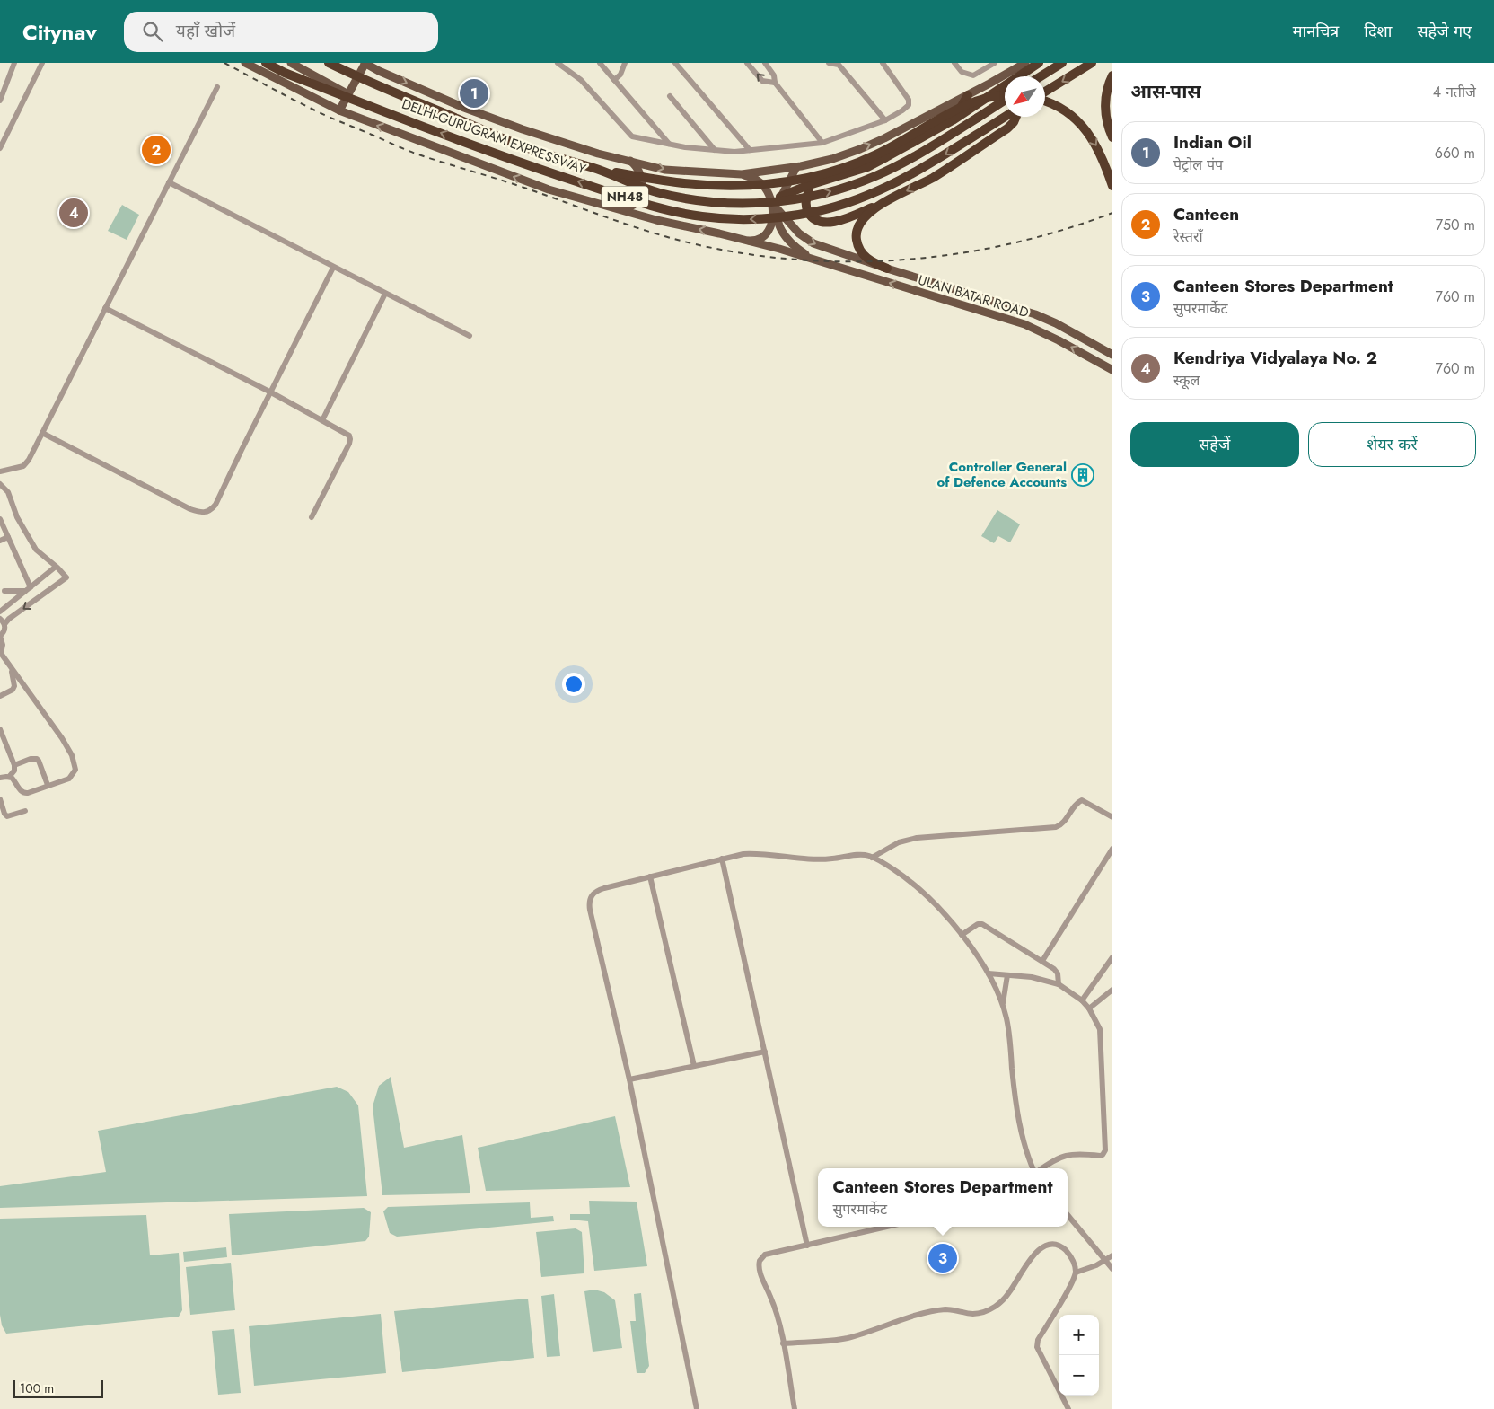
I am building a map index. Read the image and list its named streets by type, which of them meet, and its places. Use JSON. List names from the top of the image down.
{
  "streets": {
    "highway": ["DELHI-GURUGRAM EXPRESSWAY", "NH48"],
    "main road": ["ULAN BATAR ROAD"]
  },
  "places": {
    "building": ["Controller General of Defence Accounts"]
  },
  "scale_bar": "100 m",
  "north": "bottom left",
  "page": {
    "header": "Citynav",
    "search": "यहाँ खोजें",
    "nav": ["मानचित्र", "दिशा", "सहेजे गए"],
    "heading": ["आस-पास", "4 नतीजे"],
    "pins": [
      "1",
      "2",
      "4",
      "3"
    ],
    "list": [
      {
        "mark": "1",
        "name": "Indian Oil",
        "note": "पेट्रोल पंप",
        "value": "660 m"
      },
      {
        "mark": "2",
        "name": "Canteen",
        "note": "रेस्तराँ",
        "value": "750 m"
      },
      {
        "mark": "3",
        "name": "Canteen Stores Department",
        "note": "सुपरमार्केट",
        "value": "760 m"
      },
      {
        "mark": "4",
        "name": "Kendriya Vidyalaya No. 2",
        "note": "स्कूल",
        "value": "760 m"
      }
    ],
    "buttons": ["सहेजें", "शेयर करें"],
    "popup": ["Canteen Stores Department", "सुपरमार्केट"],
    "map_buttons": ["+", "−"],
    "scale": "100 m"
  }
}
